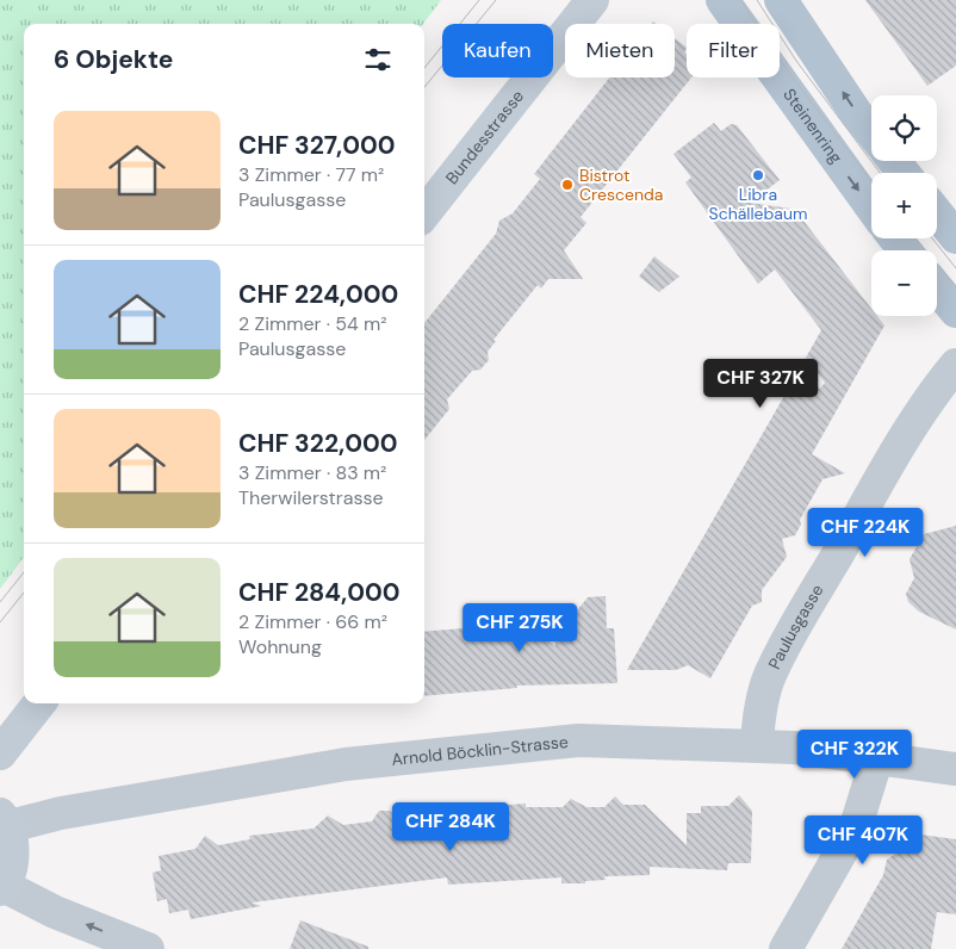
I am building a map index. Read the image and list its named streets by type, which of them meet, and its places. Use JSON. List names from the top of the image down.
{
  "streets": {
    "main road": ["Steinenring", "Bundesstrasse"],
    "street": ["Paulusgasse", "Arnold Böcklin-Strasse"]
  },
  "crossings": [
    ["Paulusgasse", "Arnold Böcklin-Strasse"]
  ],
  "places": ["Libra Schällebaum", "Bistrot Crescenda"],
  "page": {
    "chip": ["Kaufen", "Mieten", "Filter"],
    "heading": "6 Objekte",
    "map_buttons": ["+", "−"],
    "list": [
      {
        "name": "CHF 327,000",
        "note": "3 Zimmer · 77 m² · Paulusgasse"
      },
      {
        "name": "CHF 224,000",
        "note": "2 Zimmer · 54 m² · Paulusgasse"
      },
      {
        "name": "CHF 322,000",
        "note": "3 Zimmer · 83 m² · Therwilerstrasse"
      },
      {
        "name": "CHF 284,000",
        "note": "2 Zimmer · 66 m² · Wohnung"
      }
    ],
    "price": [
      "CHF 327K",
      "CHF 224K",
      "CHF 275K",
      "CHF 322K",
      "CHF 284K",
      "CHF 407K"
    ]
  }
}
